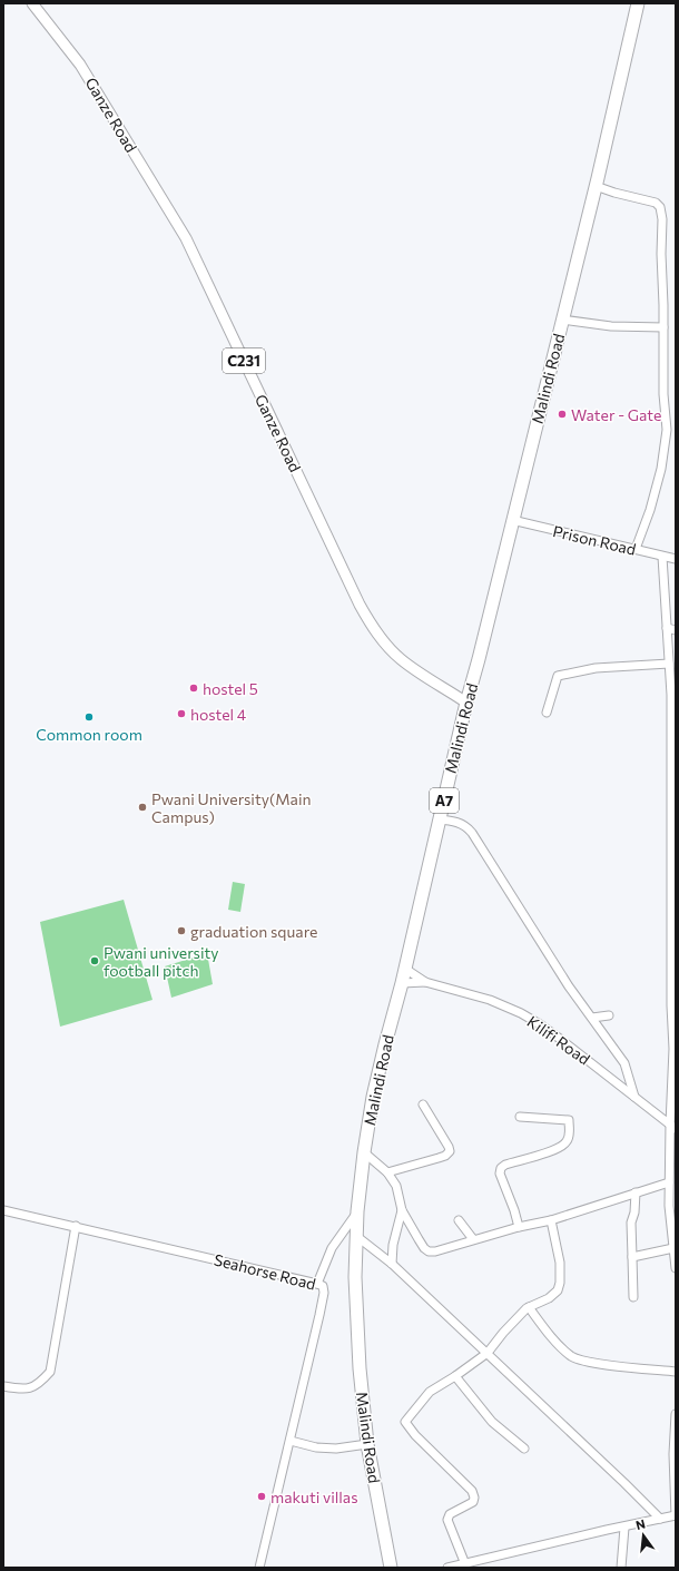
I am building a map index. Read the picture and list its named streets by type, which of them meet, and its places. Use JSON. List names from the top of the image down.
{
  "streets": {
    "highway": ["Malindi Road", "A7"],
    "main road": ["Ganze Road", "C231"],
    "street": ["Prison Road", "Kilifi Road", "Seahorse Road"]
  },
  "crossings": [
    ["Ganze Road", "Malindi Road"],
    ["Malindi Road", "Prison Road"],
    ["Malindi Road", "Kilifi Road"]
  ],
  "places": [
    "Water - Gate",
    "hostel 5",
    "hostel 4",
    "Common room",
    "Pwani University(Main Campus)",
    "graduation square",
    "Pwani university football pitch",
    "makuti villas"
  ],
  "north": "top"
}
